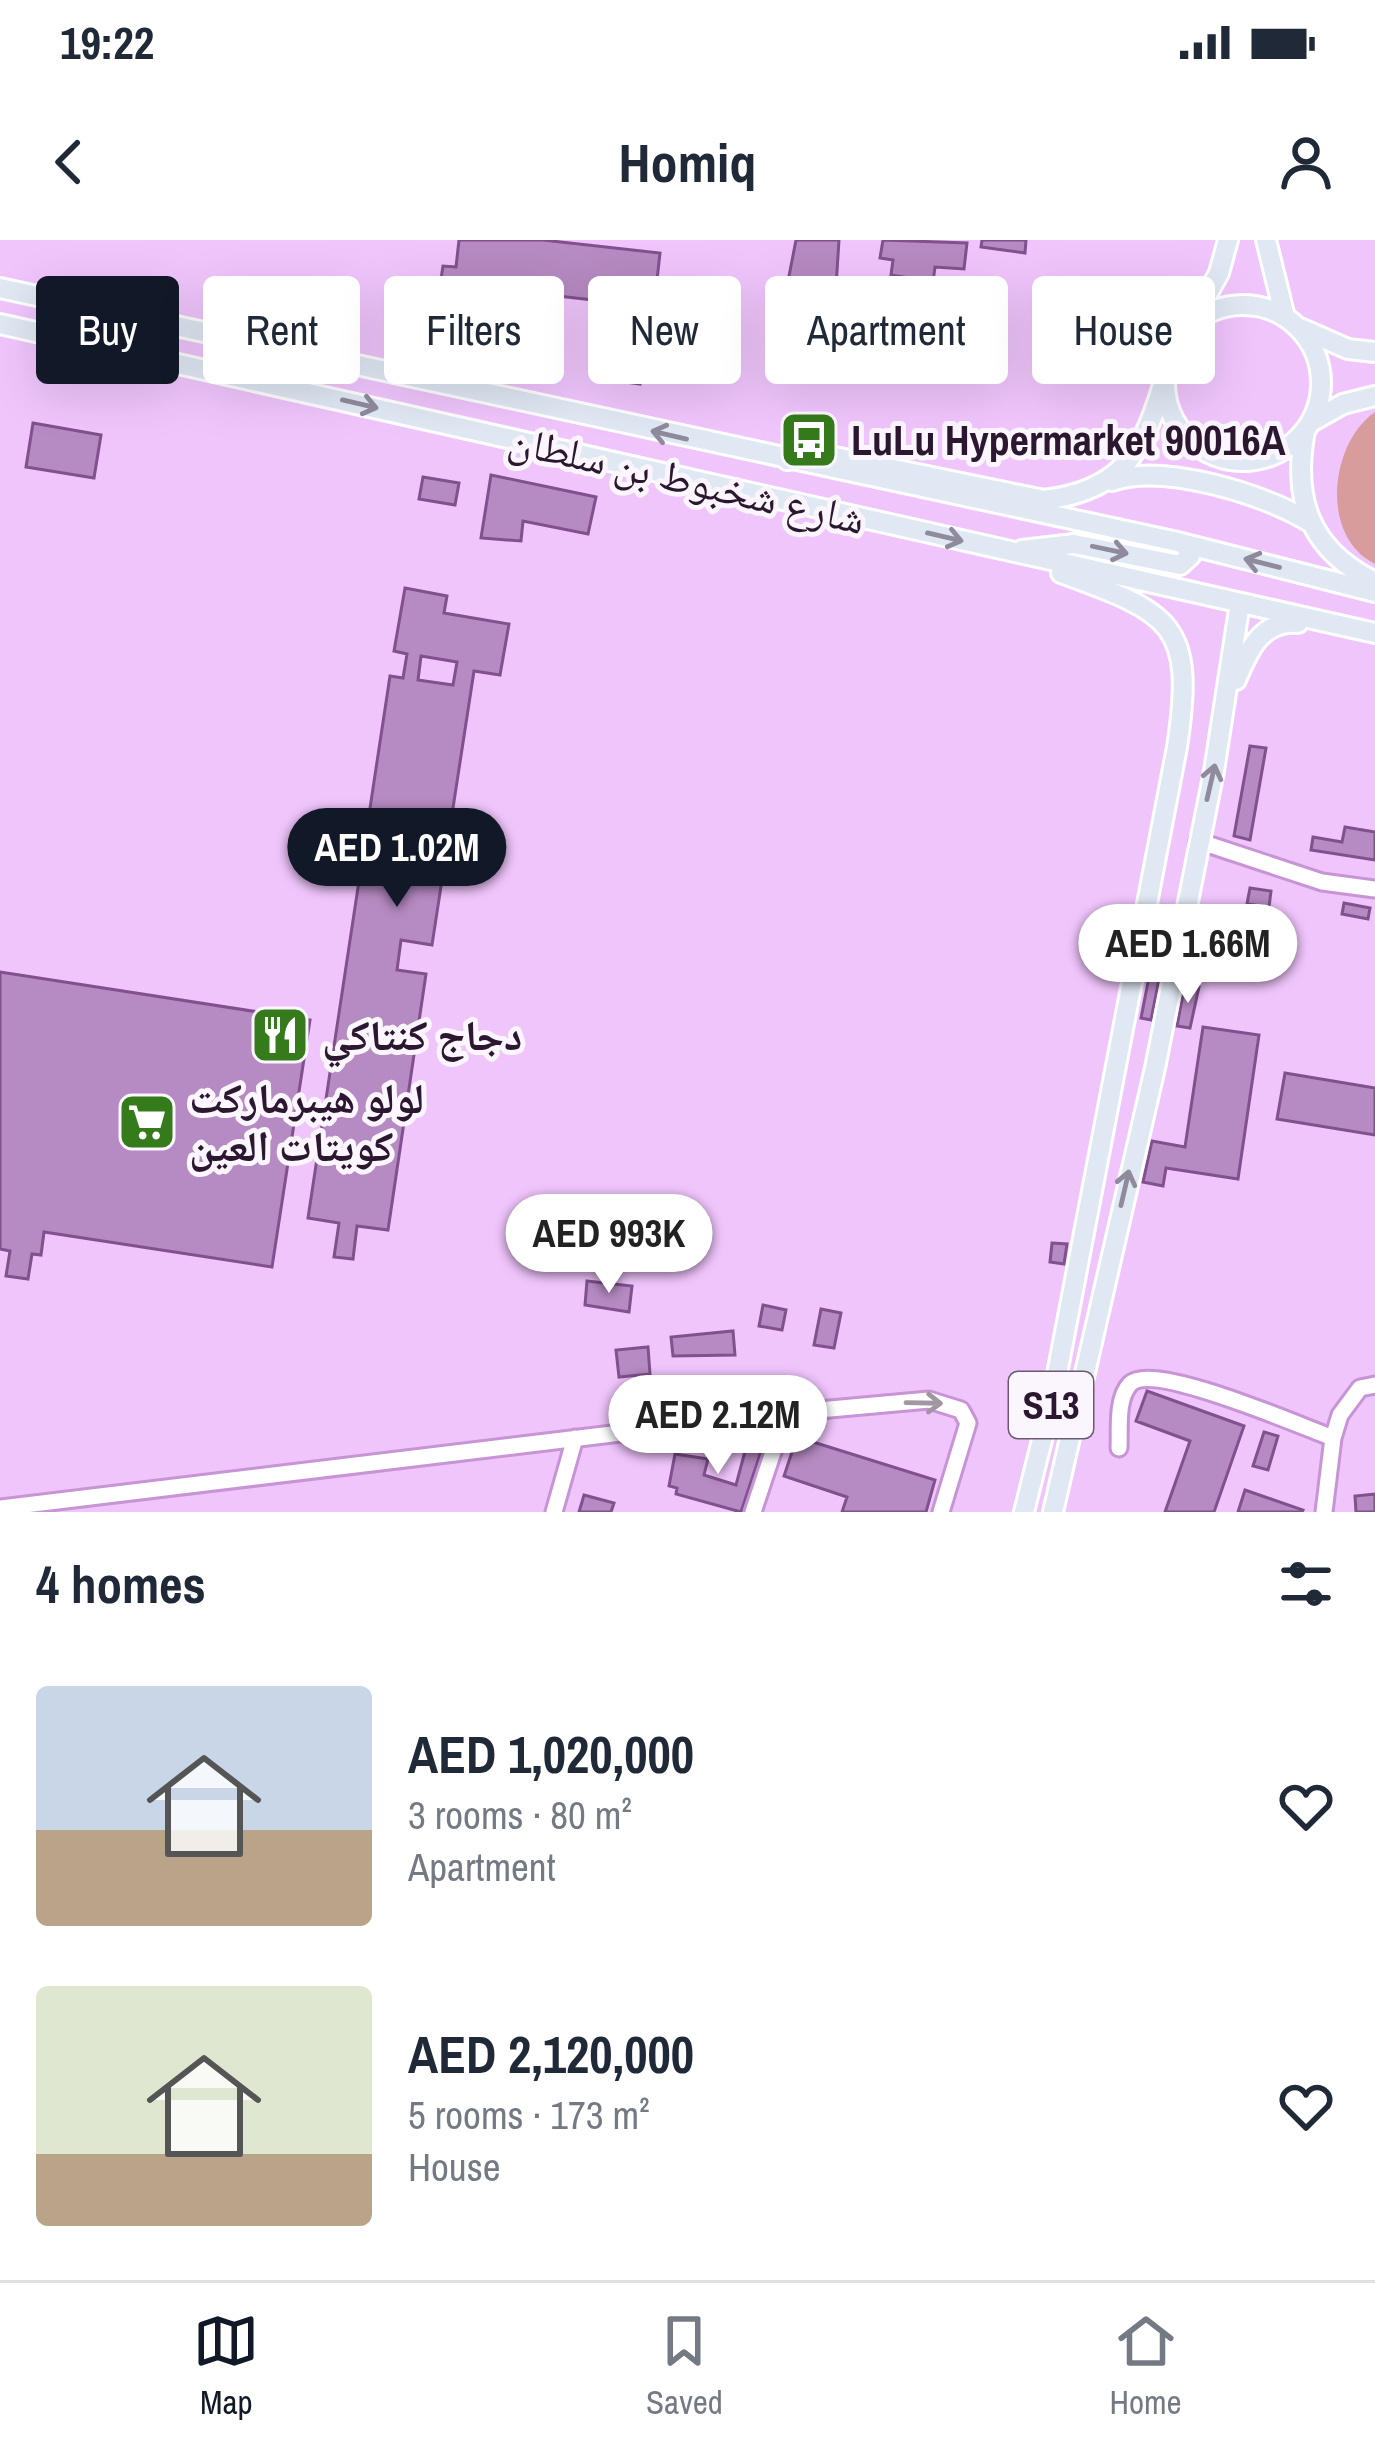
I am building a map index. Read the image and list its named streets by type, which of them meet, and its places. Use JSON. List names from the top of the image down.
{
  "streets": {
    "main road": ["شارع شخبوط بن سلطان", "S13"]
  },
  "places": {
    "bus stop": ["LuLu Hypermarket 90016A"],
    "restaurant": ["دجاج كنتاكي"],
    "supermarket": ["لولو هيبرماركت كويتات العين"]
  },
  "page": {
    "status": "19:22",
    "header": "Homiq",
    "chip": [
      "Buy",
      "Rent",
      "Filters",
      "New",
      "Apartment",
      "House"
    ],
    "price": [
      "AED 1.02M",
      "AED 1.66M",
      "AED 993K",
      "AED 2.12M"
    ],
    "heading": "4 homes",
    "list": [
      {
        "name": "AED 1,020,000",
        "note": "3 rooms · 80 m² · Apartment"
      },
      {
        "name": "AED 2,120,000",
        "note": "5 rooms · 173 m² · House"
      }
    ],
    "tabs": ["Map", "Saved", "Home"]
  }
}
